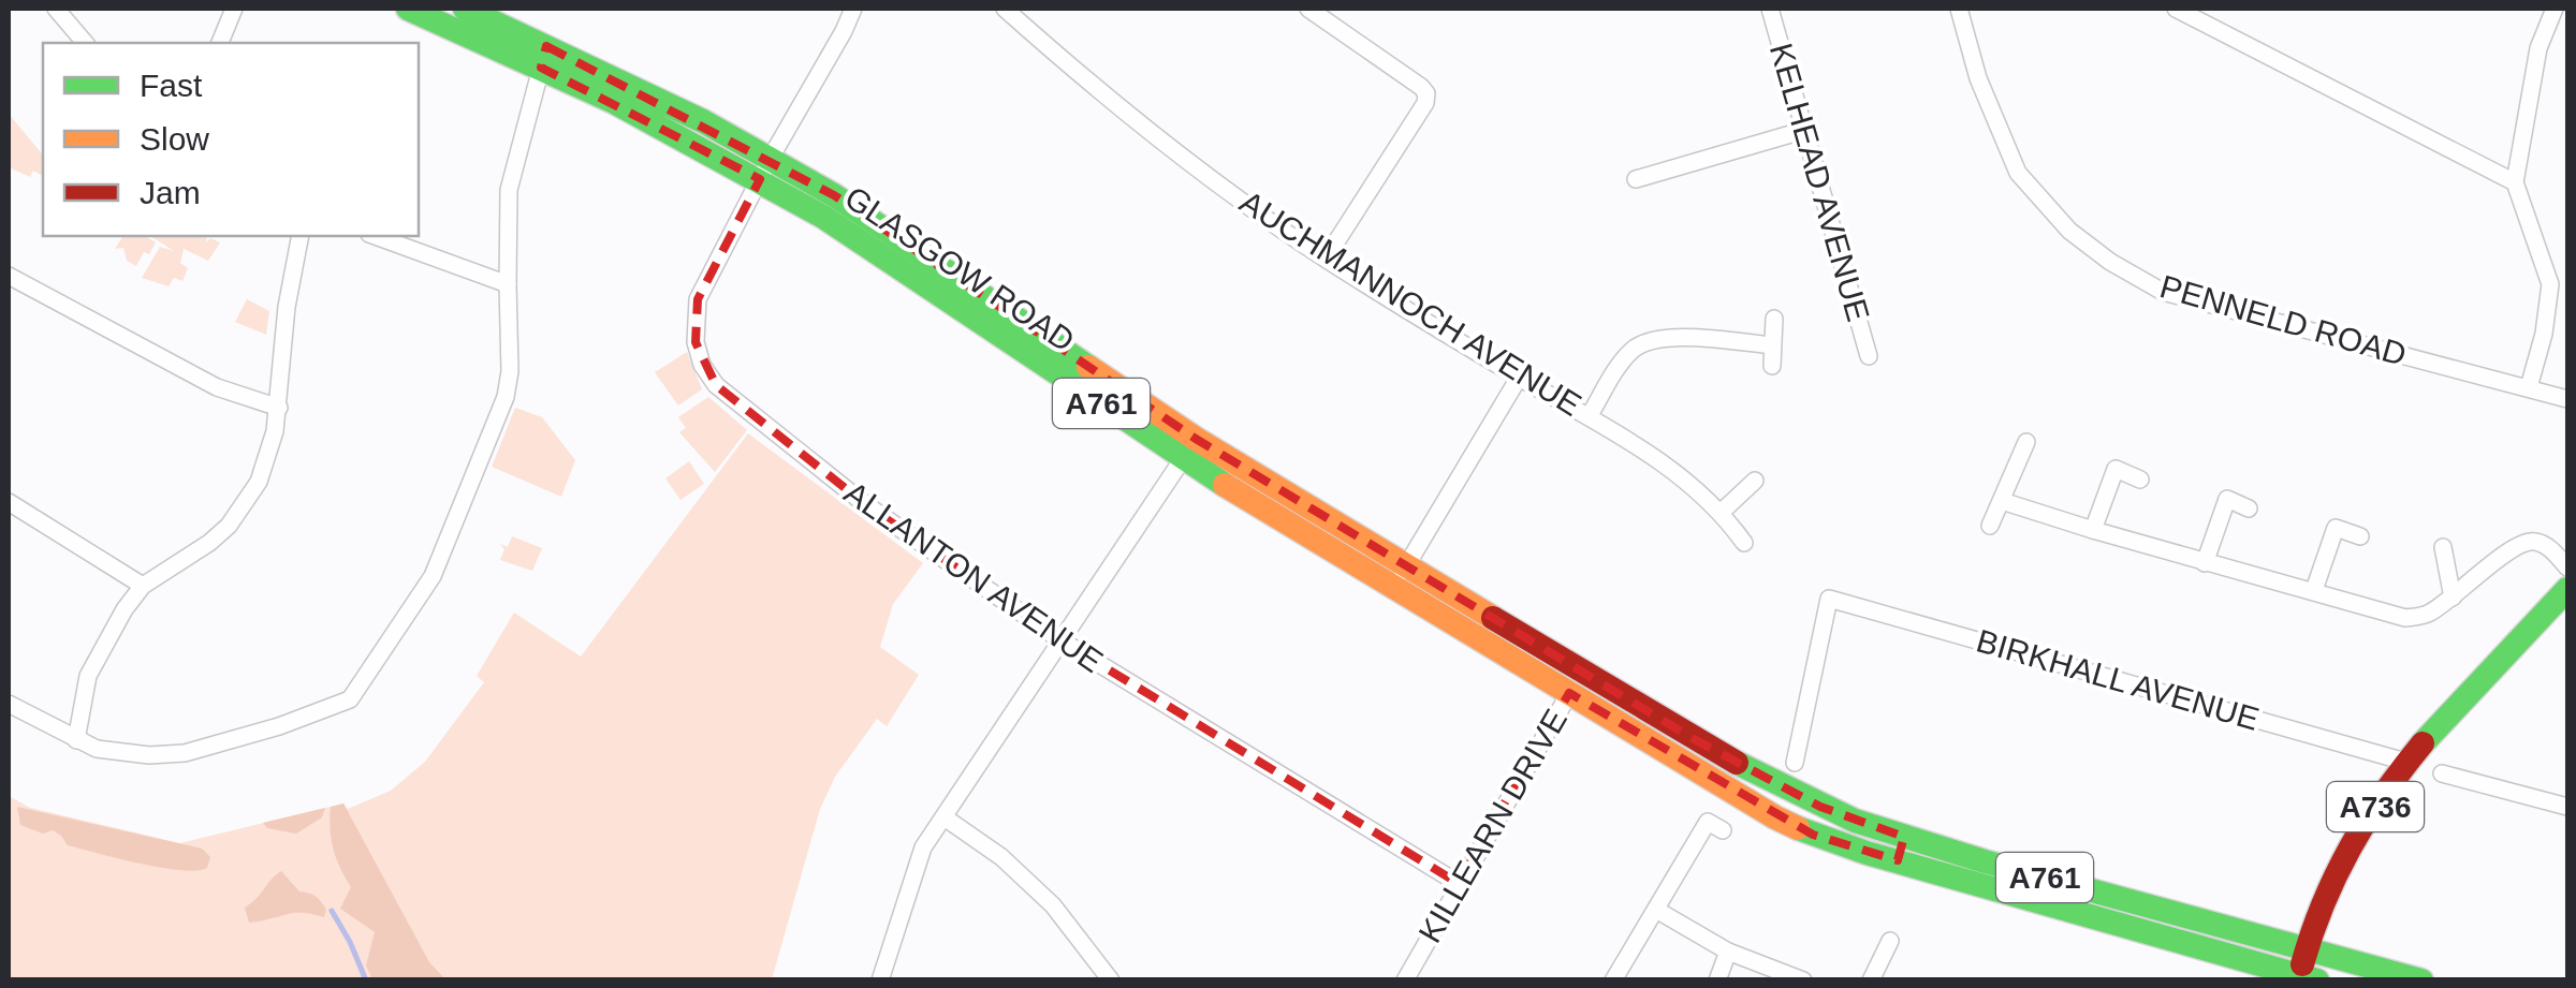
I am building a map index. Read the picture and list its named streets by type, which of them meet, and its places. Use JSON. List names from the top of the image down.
{
  "streets": {
    "main road": ["GLASGOW ROAD", "A761", "A736"],
    "street": [
      "KELHEAD AVENUE",
      "AUCHMANNOCH AVENUE",
      "PENNELD ROAD",
      "ALLANTON AVENUE",
      "BIRKHALL AVENUE",
      "KILLEARN DRIVE"
    ]
  },
  "crossings": [
    ["GLASGOW ROAD", "A761"],
    ["GLASGOW ROAD", "ALLANTON AVENUE"],
    ["GLASGOW ROAD", "KILLEARN DRIVE"],
    ["A761", "A736"],
    ["ALLANTON AVENUE", "KILLEARN DRIVE"],
    ["BIRKHALL AVENUE", "A736"]
  ],
  "legend": ["Fast", "Slow", "Jam"]
}
